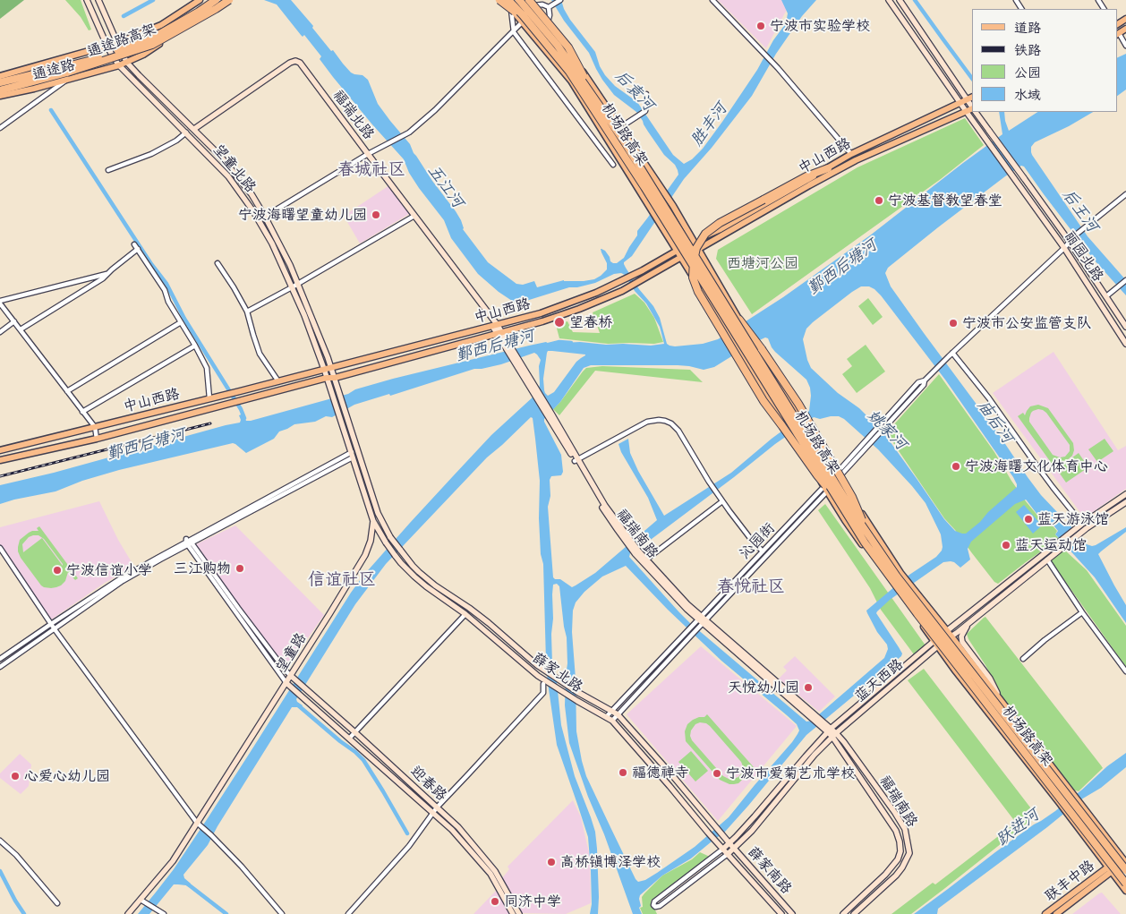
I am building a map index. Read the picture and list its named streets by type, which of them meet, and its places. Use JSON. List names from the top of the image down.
{
  "streets": {
    "highway": ["通途路高架", "机场路高架"],
    "main road": [
      "通途路",
      "福瑞北路",
      "中山西路",
      "望童北路",
      "丽园北路",
      "福瑞南路",
      "望童路",
      "薛家北路",
      "蓝天西路",
      "迎春路",
      "薛家南路",
      "联丰中路"
    ],
    "street": ["沁园街"]
  },
  "crossings": [
    ["通途路高架", "通途路"],
    ["通途路", "望童北路"],
    ["福瑞北路", "中山西路"],
    ["福瑞北路", "望童北路"],
    ["福瑞北路", "福瑞南路"],
    ["中山西路", "望童北路"],
    ["中山西路", "丽园北路"],
    ["中山西路", "福瑞南路"],
    ["中山西路", "望童路"],
    ["中山西路", "薛家北路"],
    ["望童北路", "望童路"],
    ["望童北路", "薛家北路"],
    ["丽园北路", "沁园街"],
    ["福瑞南路", "沁园街"],
    ["福瑞南路", "蓝天西路"],
    ["沁园街", "薛家北路"],
    ["望童路", "薛家北路"],
    ["望童路", "迎春路"],
    ["薛家北路", "蓝天西路"],
    ["薛家北路", "薛家南路"],
    ["蓝天西路", "薛家南路"]
  ],
  "districts": ["春城社区", "信谊社区", "春悦社区"],
  "water": [
    "后袁河",
    "胜丰河",
    "五江河",
    "后王河",
    "鄞西后塘河",
    "庙后河",
    "姚家河",
    "跃进河"
  ],
  "parks": ["西塘河公园"],
  "places": [
    "宁波市实验学校",
    "宁波基督教望春堂",
    "宁波海曙望童幼儿园",
    "望春桥",
    "宁波市公安监管支队",
    "宁波海曙文化体育中心",
    "蓝天游泳馆",
    "蓝天运动馆",
    "三江购物",
    "宁波信谊小学",
    "天悦幼儿园",
    "福德禅寺",
    "宁波市爱菊艺术学校",
    "心爱心幼儿园",
    "高桥镇博泽学校",
    "同济中学"
  ],
  "legend": [
    "道路",
    "铁路",
    "公园",
    "水域"
  ]
}
